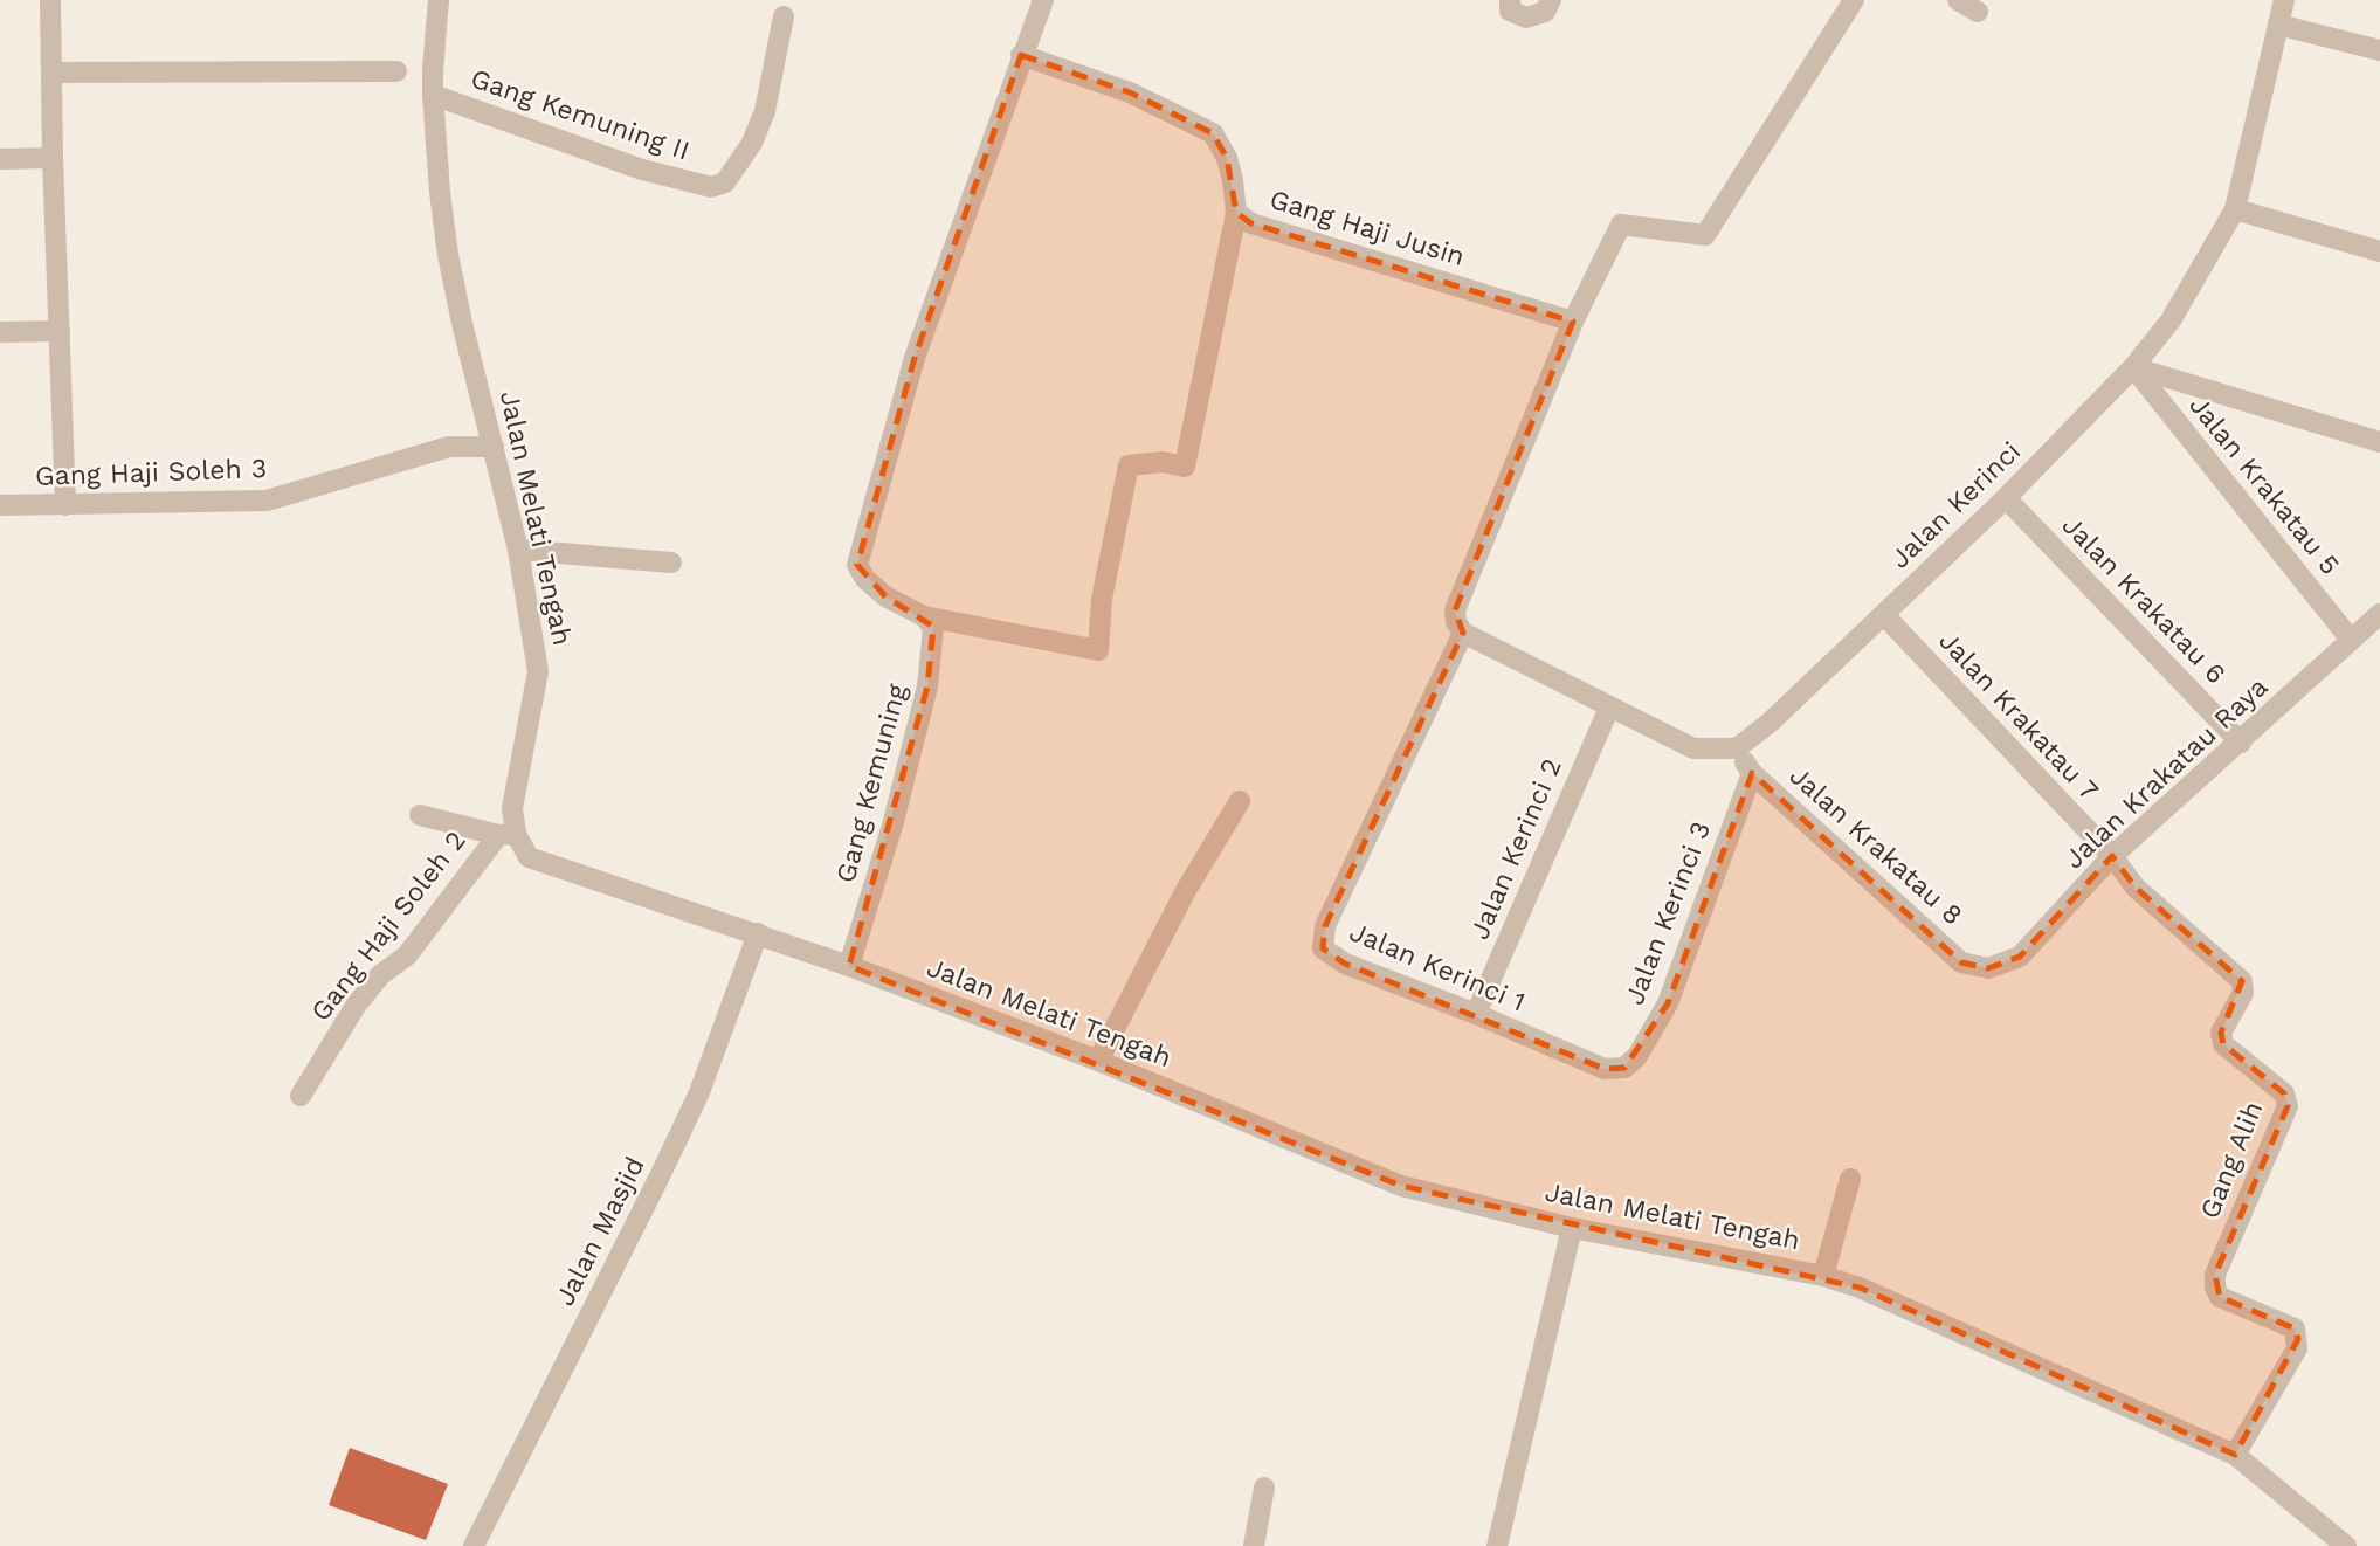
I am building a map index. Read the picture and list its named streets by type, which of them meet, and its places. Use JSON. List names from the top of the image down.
{
  "streets": {
    "street": [
      "Gang Kemuning II",
      "Gang Haji Jusin",
      "Gang Haji Soleh 3",
      "Jalan Krakatau 5",
      "Jalan Kerinci",
      "Jalan Melati Tengah",
      "Jalan Krakatau 6",
      "Jalan Krakatau 7",
      "Jalan Krakatau Raya",
      "Gang Kemuning",
      "Jalan Krakatau 8",
      "Jalan Kerinci 2",
      "Jalan Kerinci 3",
      "Gang Haji Soleh 2",
      "Jalan Kerinci 1",
      "Gang Alih",
      "Jalan Masjid"
    ]
  },
  "crossings": [
    ["Gang Kemuning II", "Jalan Melati Tengah"],
    ["Gang Haji Soleh 3", "Jalan Melati Tengah"],
    ["Jalan Krakatau 5", "Jalan Kerinci"],
    ["Jalan Krakatau 5", "Jalan Krakatau Raya"],
    ["Jalan Kerinci", "Jalan Krakatau 6"],
    ["Jalan Kerinci", "Jalan Krakatau 7"],
    ["Jalan Kerinci", "Jalan Krakatau 8"],
    ["Jalan Melati Tengah", "Gang Kemuning"],
    ["Jalan Melati Tengah", "Gang Haji Soleh 2"],
    ["Jalan Melati Tengah", "Gang Alih"],
    ["Jalan Melati Tengah", "Jalan Masjid"],
    ["Jalan Krakatau 6", "Jalan Krakatau Raya"],
    ["Jalan Krakatau 7", "Jalan Krakatau Raya"],
    ["Jalan Krakatau 7", "Gang Alih"],
    ["Jalan Krakatau Raya", "Jalan Krakatau 8"],
    ["Jalan Krakatau Raya", "Gang Alih"],
    ["Jalan Krakatau 8", "Jalan Kerinci 3"],
    ["Jalan Kerinci 2", "Jalan Kerinci 1"],
    ["Jalan Kerinci 3", "Jalan Kerinci 1"]
  ]
}
